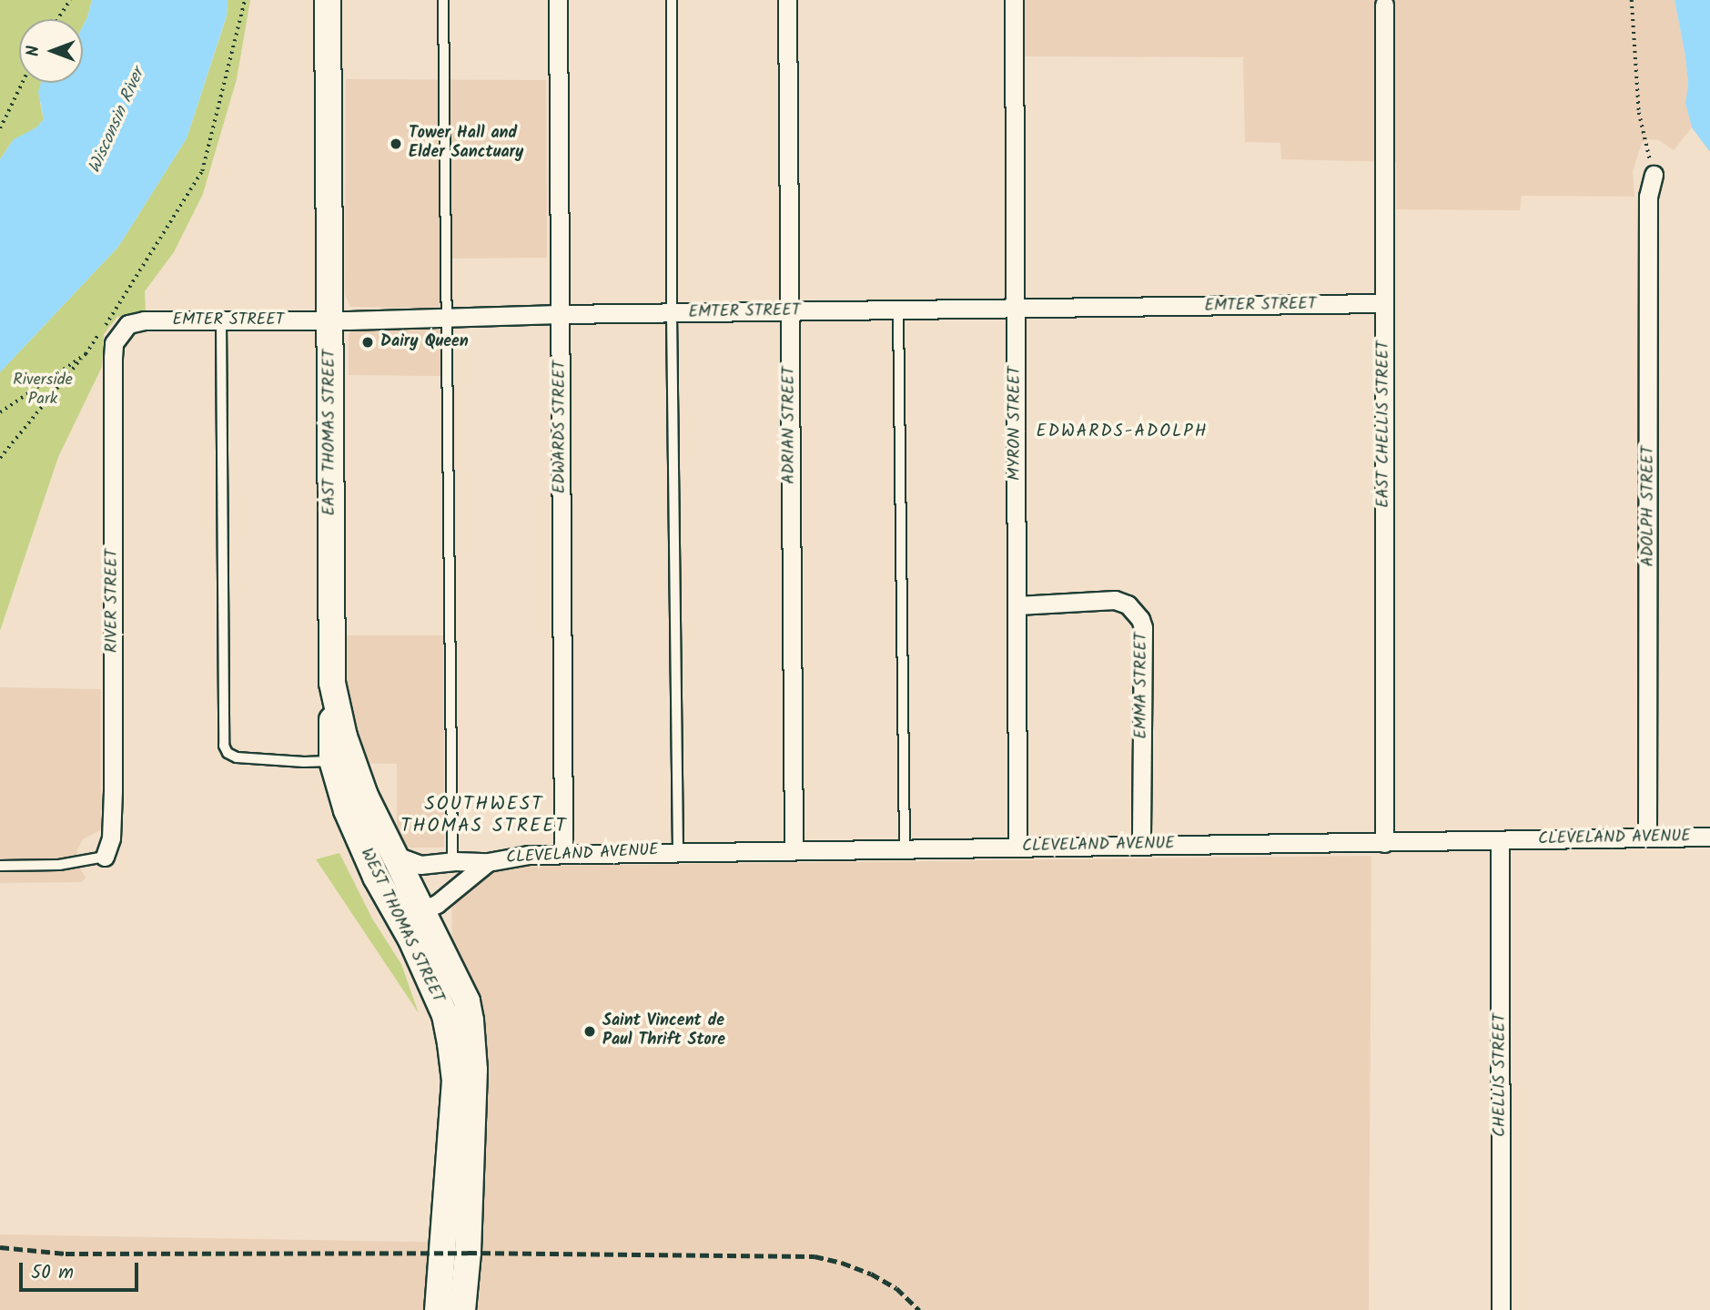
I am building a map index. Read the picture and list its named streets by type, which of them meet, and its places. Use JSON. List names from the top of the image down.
{
  "streets": {
    "main road": ["EAST THOMAS STREET", "WEST THOMAS STREET"],
    "street": [
      "EMTER STREET",
      "MYRON STREET",
      "EAST CHELLIS STREET",
      "ADRIAN STREET",
      "EDWARDS STREET",
      "ADOLPH STREET",
      "RIVER STREET",
      "EMMA STREET",
      "CLEVELAND AVENUE",
      "CHELLIS STREET"
    ]
  },
  "crossings": [
    ["EMTER STREET", "MYRON STREET"],
    ["EMTER STREET", "EAST CHELLIS STREET"],
    ["EMTER STREET", "ADRIAN STREET"],
    ["EMTER STREET", "EDWARDS STREET"],
    ["EMTER STREET", "EAST THOMAS STREET"],
    ["EMTER STREET", "RIVER STREET"],
    ["MYRON STREET", "EMMA STREET"],
    ["MYRON STREET", "CLEVELAND AVENUE"],
    ["EAST CHELLIS STREET", "CLEVELAND AVENUE"],
    ["ADRIAN STREET", "CLEVELAND AVENUE"],
    ["EDWARDS STREET", "CLEVELAND AVENUE"],
    ["EAST THOMAS STREET", "CLEVELAND AVENUE"],
    ["EAST THOMAS STREET", "WEST THOMAS STREET"],
    ["ADOLPH STREET", "CLEVELAND AVENUE"],
    ["EMMA STREET", "CLEVELAND AVENUE"],
    ["CLEVELAND AVENUE", "WEST THOMAS STREET"],
    ["CLEVELAND AVENUE", "CHELLIS STREET"]
  ],
  "districts": ["EDWARDS-ADOLPH", "SOUTHWEST THOMAS STREET"],
  "water": ["Wisconsin River"],
  "parks": ["Riverside Park"],
  "places": ["Tower Hall and Elder Sanctuary", "Dairy Queen", "Saint Vincent de Paul Thrift Store"],
  "scale_bar": "50 m",
  "north": "left"
}
